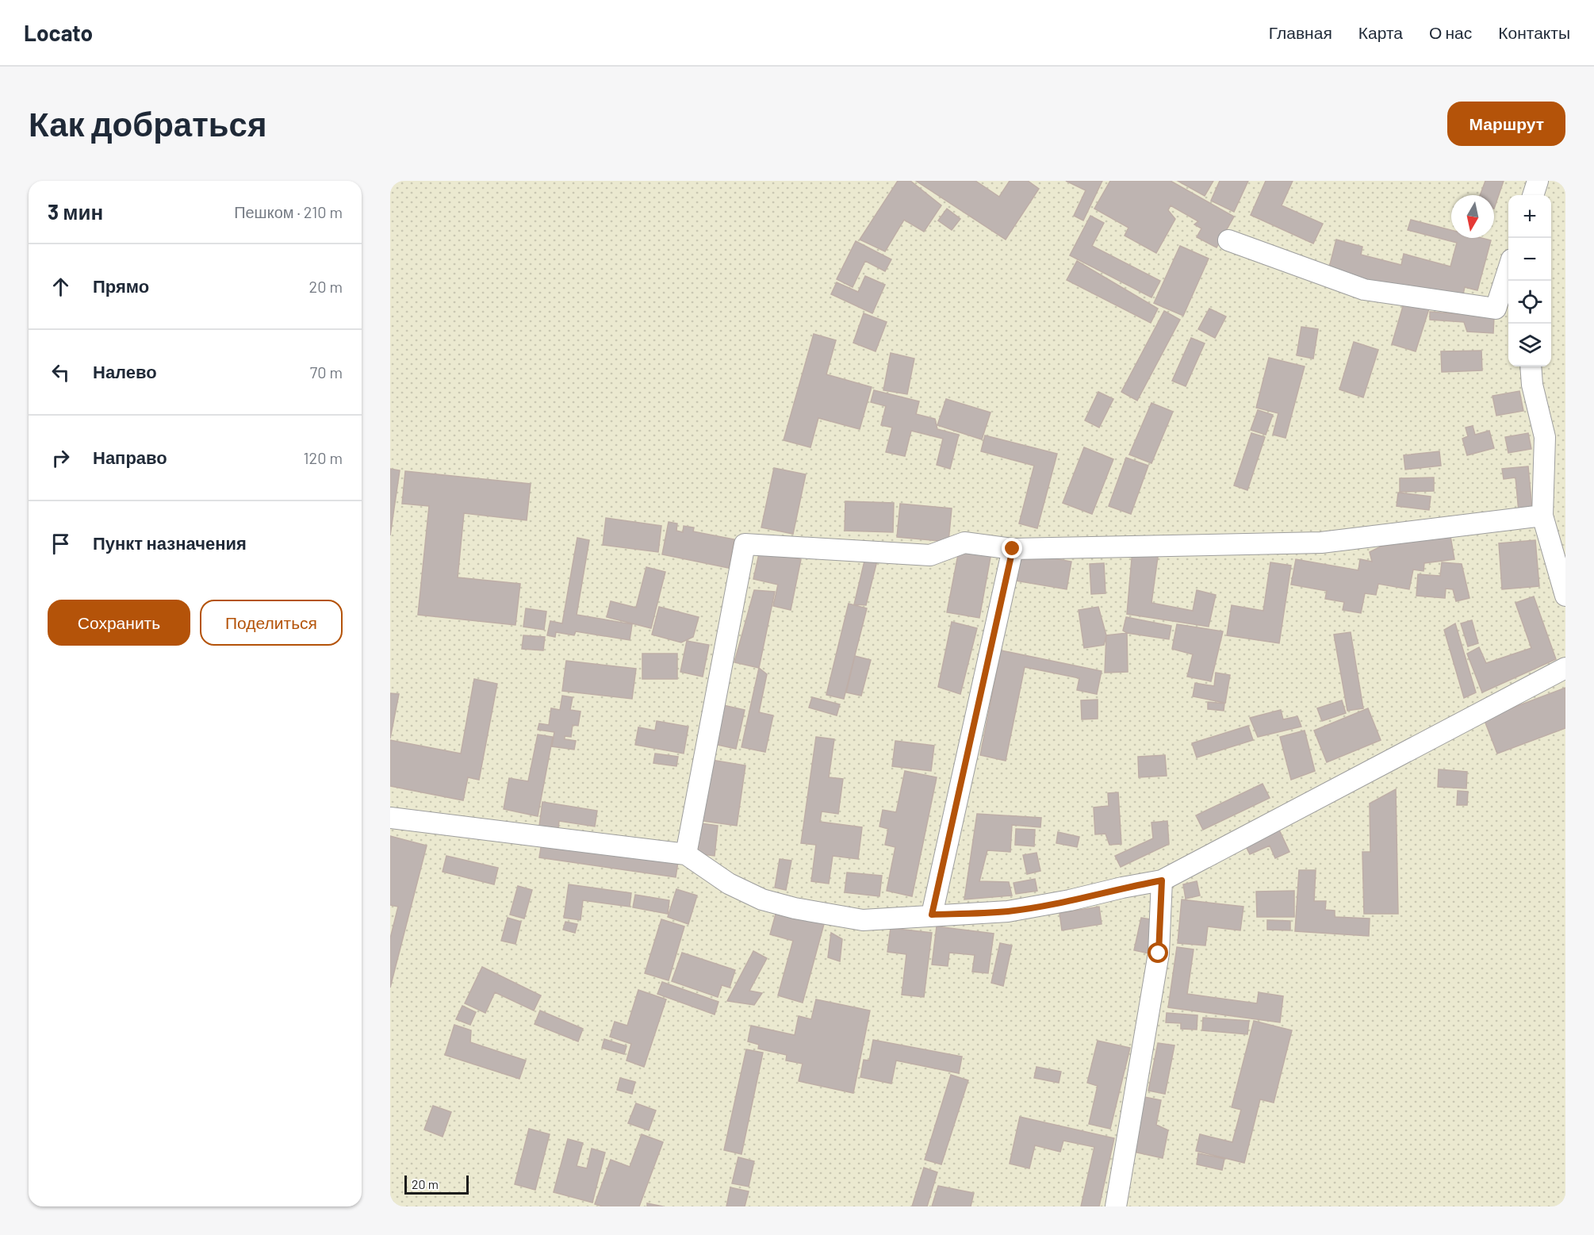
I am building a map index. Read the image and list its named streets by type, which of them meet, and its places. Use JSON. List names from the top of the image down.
{
  "scale_bar": "20 m",
  "north": "bottom",
  "page": {
    "header": "Locato",
    "nav": [
      "Главная",
      "Карта",
      "О нас",
      "Контакты"
    ],
    "buttons": [
      "Маршрут",
      ["Сохранить", "Поделиться"]
    ],
    "title": "Как добраться",
    "heading": ["3 мин", "Пешком · 210 m"],
    "map_buttons": ["+", "−"],
    "list": [
      ["Прямо", "20 m"],
      ["Налево", "70 m"],
      ["Направо", "120 m"],
      "Пункт назначения"
    ],
    "scale": "20 m"
  }
}
